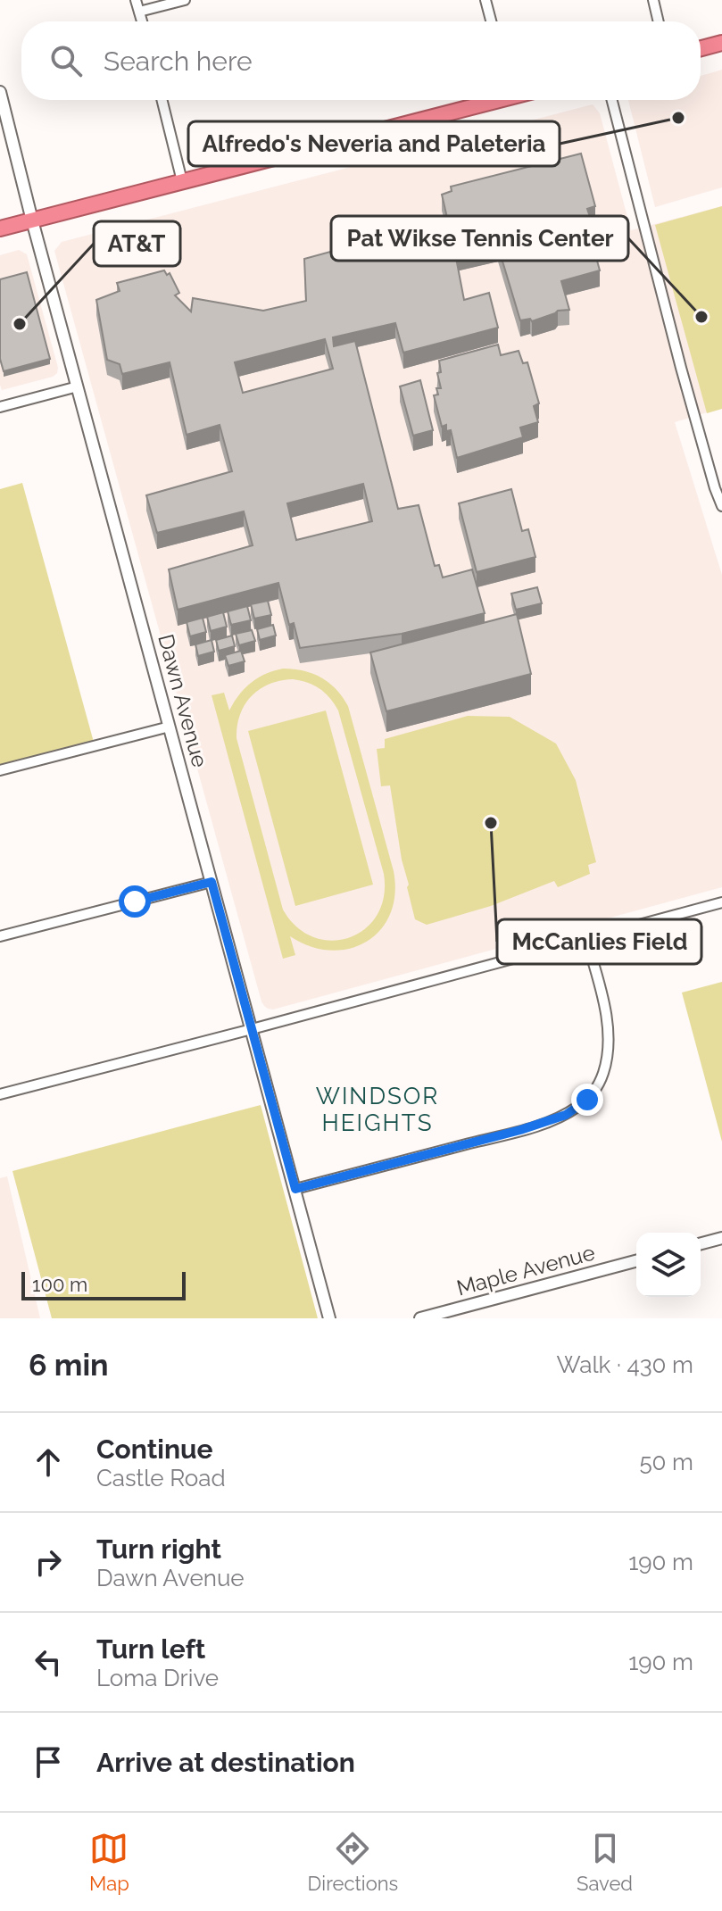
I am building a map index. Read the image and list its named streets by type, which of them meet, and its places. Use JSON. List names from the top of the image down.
{
  "streets": {
    "street": ["Dawn Avenue", "Maple Avenue"]
  },
  "districts": ["WINDSOR HEIGHTS"],
  "places": [
    "Alfredo's Neveria and Paleteria",
    "Pat Wikse Tennis Center",
    "AT&T",
    "McCanlies Field"
  ],
  "scale_bar": "100 m",
  "page": {
    "search": "Search here",
    "scale": "100 m",
    "heading": ["6 min", "Walk · 430 m"],
    "list": [
      ["Continue", "Castle Road", "50 m"],
      ["Turn right", "Dawn Avenue", "190 m"],
      ["Turn left", "Loma Drive", "190 m"],
      "Arrive at destination"
    ],
    "nav": ["Map", "Directions", "Saved"]
  }
}
